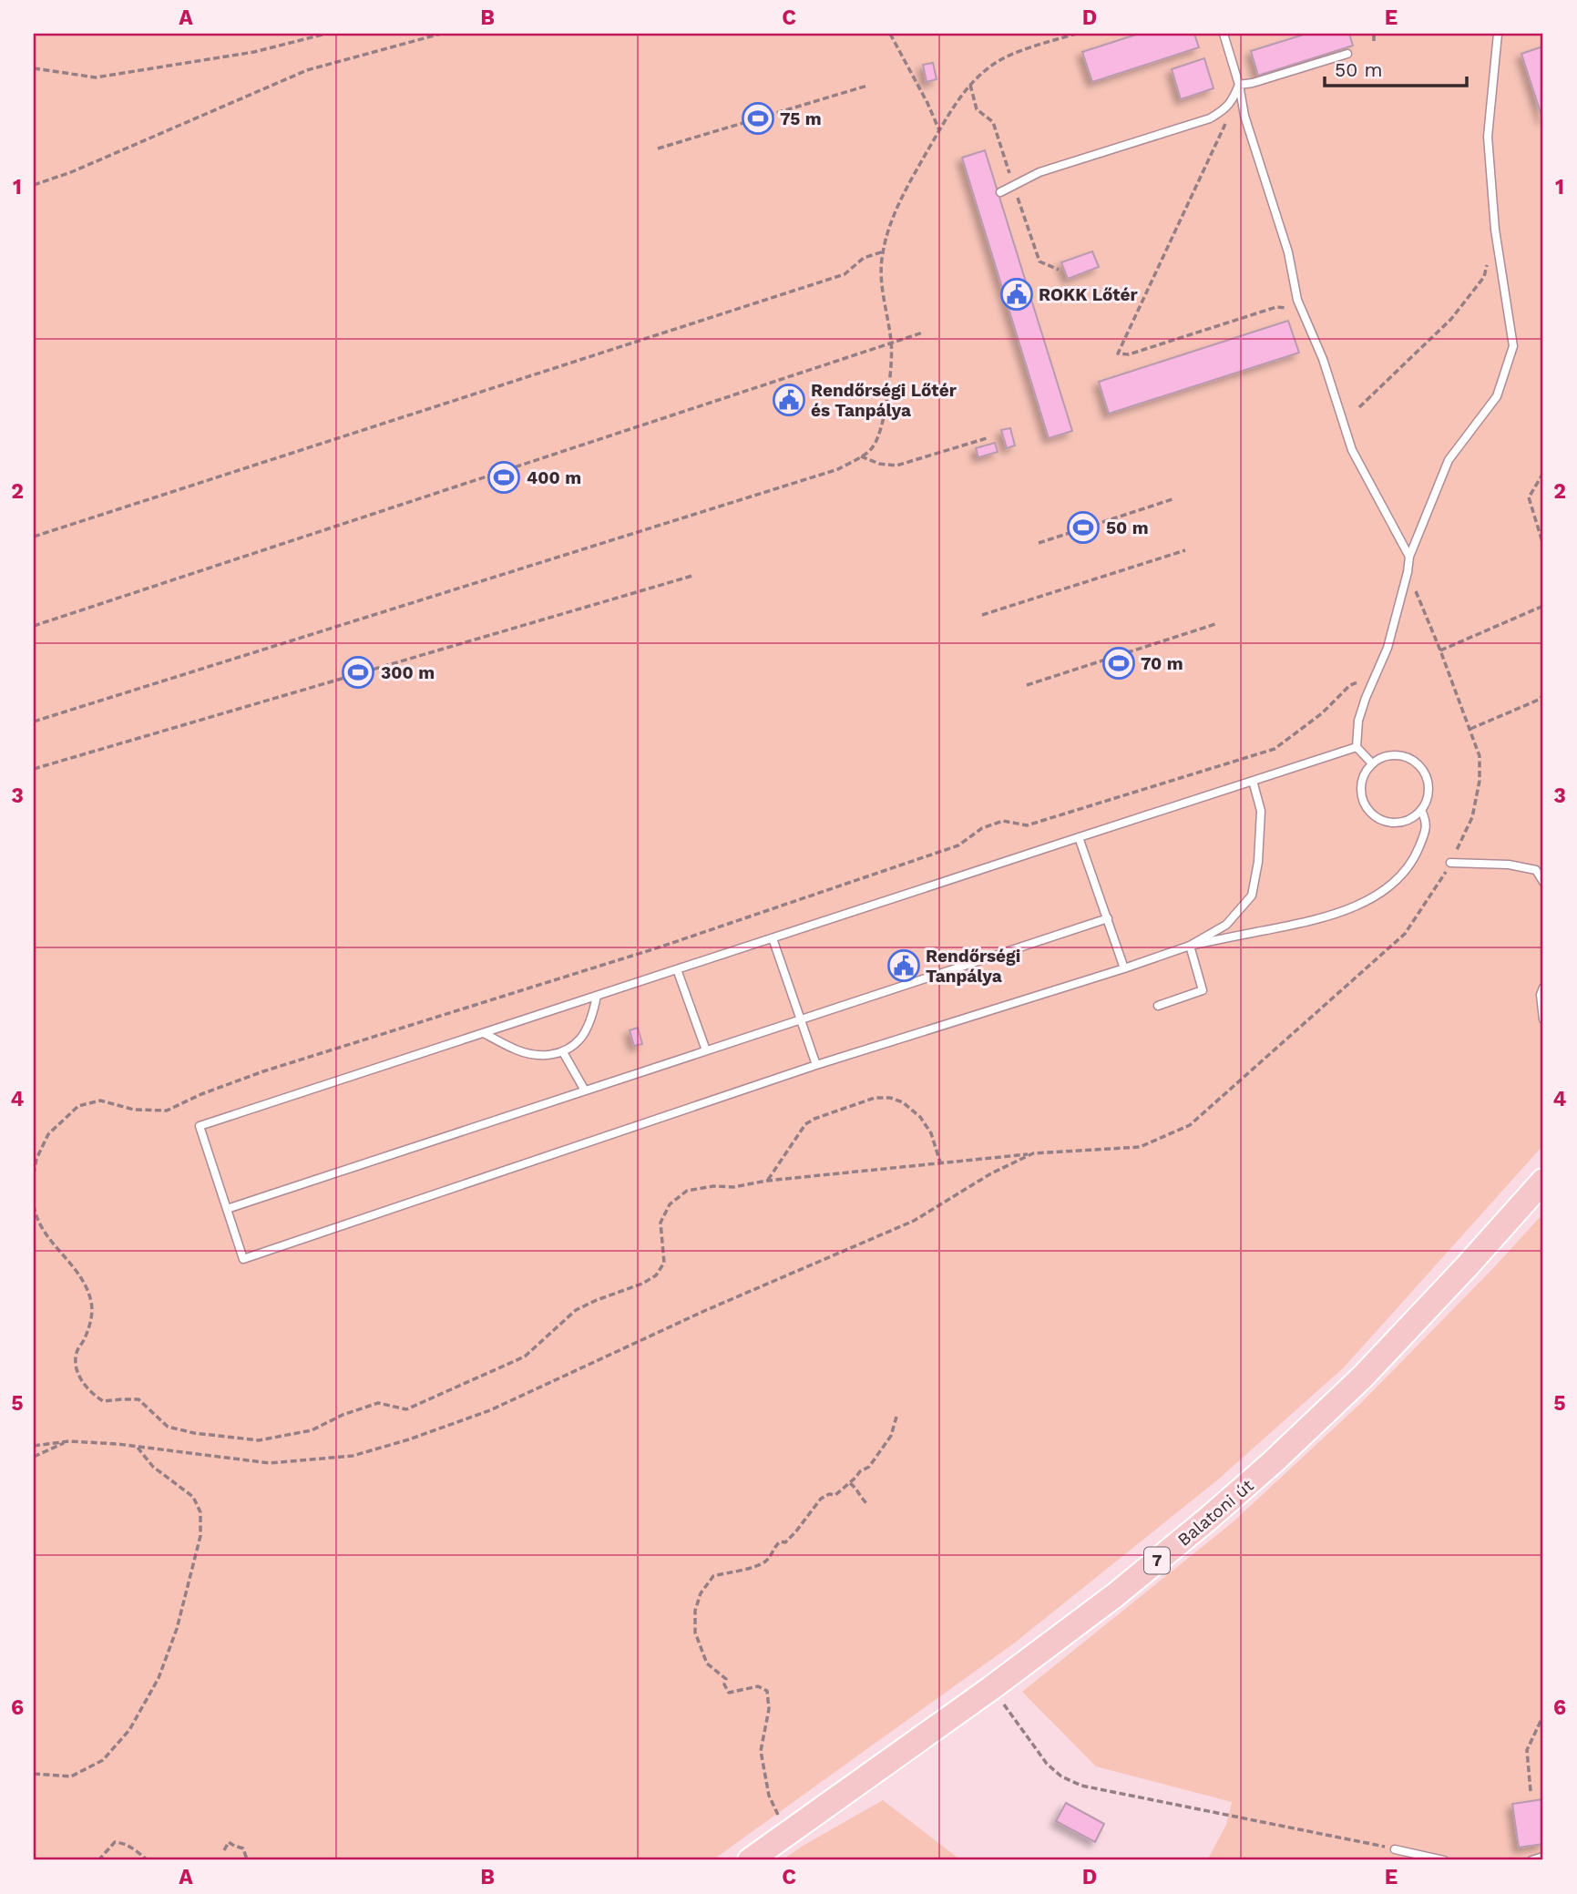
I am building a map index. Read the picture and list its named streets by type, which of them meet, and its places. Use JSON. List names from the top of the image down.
{
  "streets": {
    "main road": ["Balatoni út", "7"]
  },
  "places": {
    "sports": [
      "75 m",
      "400 m",
      "50 m",
      "70 m",
      "300 m"
    ],
    "public building": ["ROKK Lőtér", "Rendőrségi Lőtér és Tanpálya", "Rendőrségi Tanpálya"]
  },
  "scale_bar": "50 m",
  "grid": {
    "columns": [
      "A",
      "B",
      "C",
      "D",
      "E"
    ],
    "rows": [
      "1",
      "2",
      "3",
      "4",
      "5",
      "6"
    ]
  }
}
